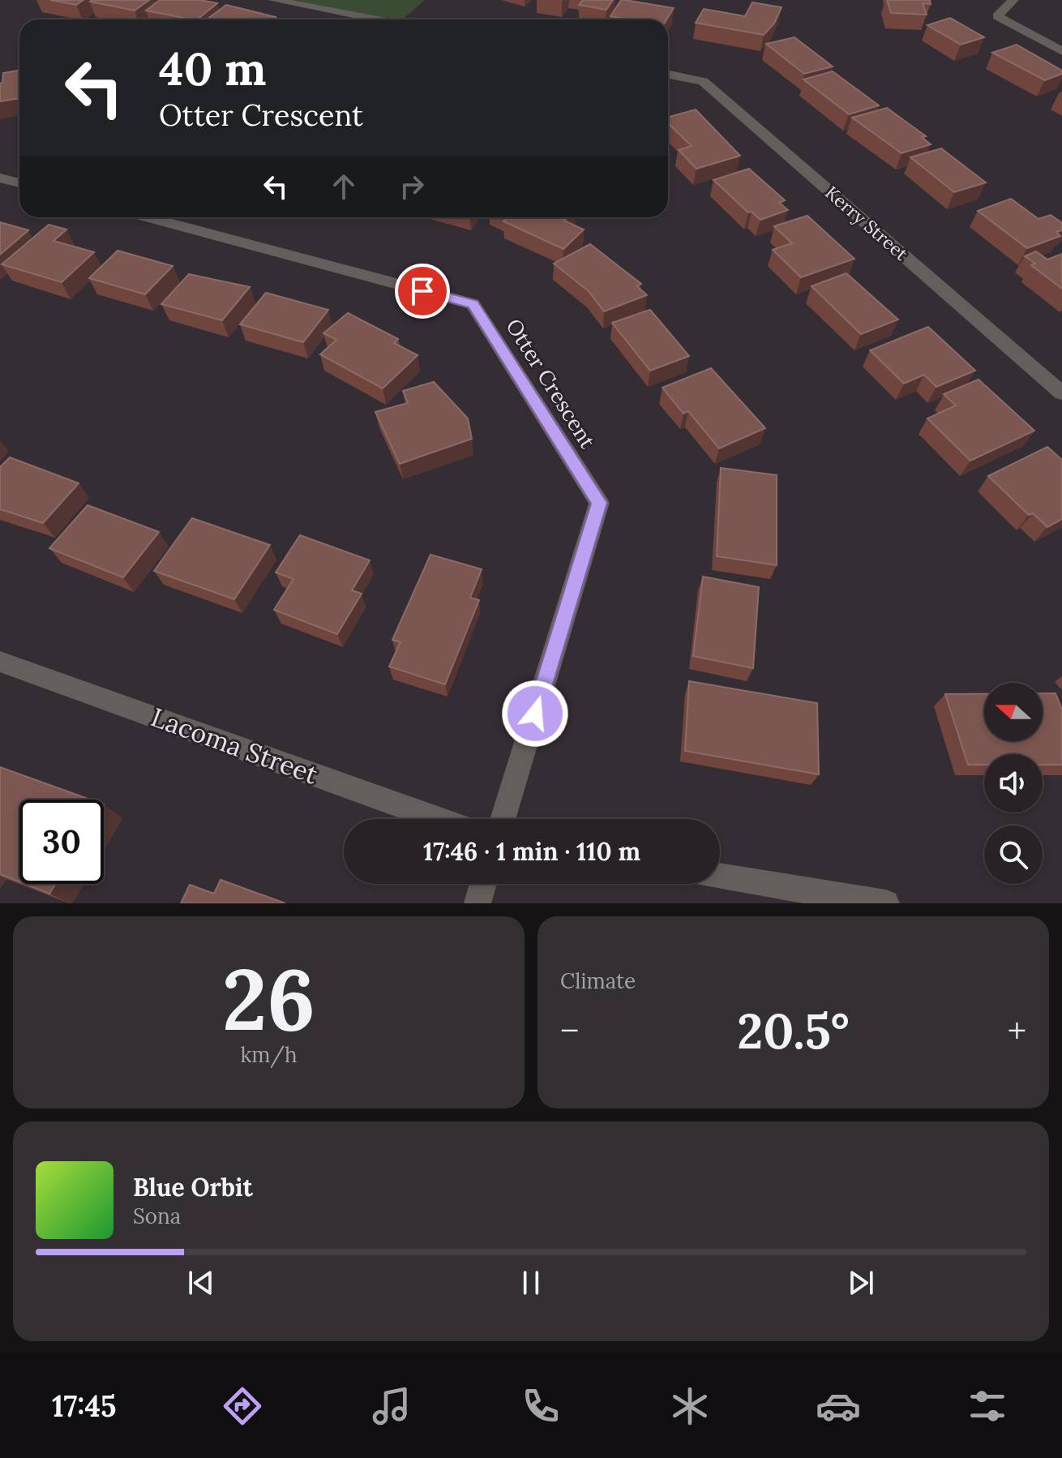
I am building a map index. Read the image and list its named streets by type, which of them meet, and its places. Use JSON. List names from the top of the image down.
{
  "streets": {
    "street": ["Kerry Street", "Otter Crescent", "Lacoma Street"]
  },
  "north": "left",
  "page": {
    "turn": ["40 m", "Otter Crescent"],
    "limit": "30",
    "trip": "17:46 · 1 min · 110 m",
    "tile": [
      ["26", "km/h"],
      "Climate"
    ],
    "heat": ["−", "20.5°", "+"],
    "song": ["Blue Orbit", "Sona"],
    "tabs": "17:45"
  }
}
